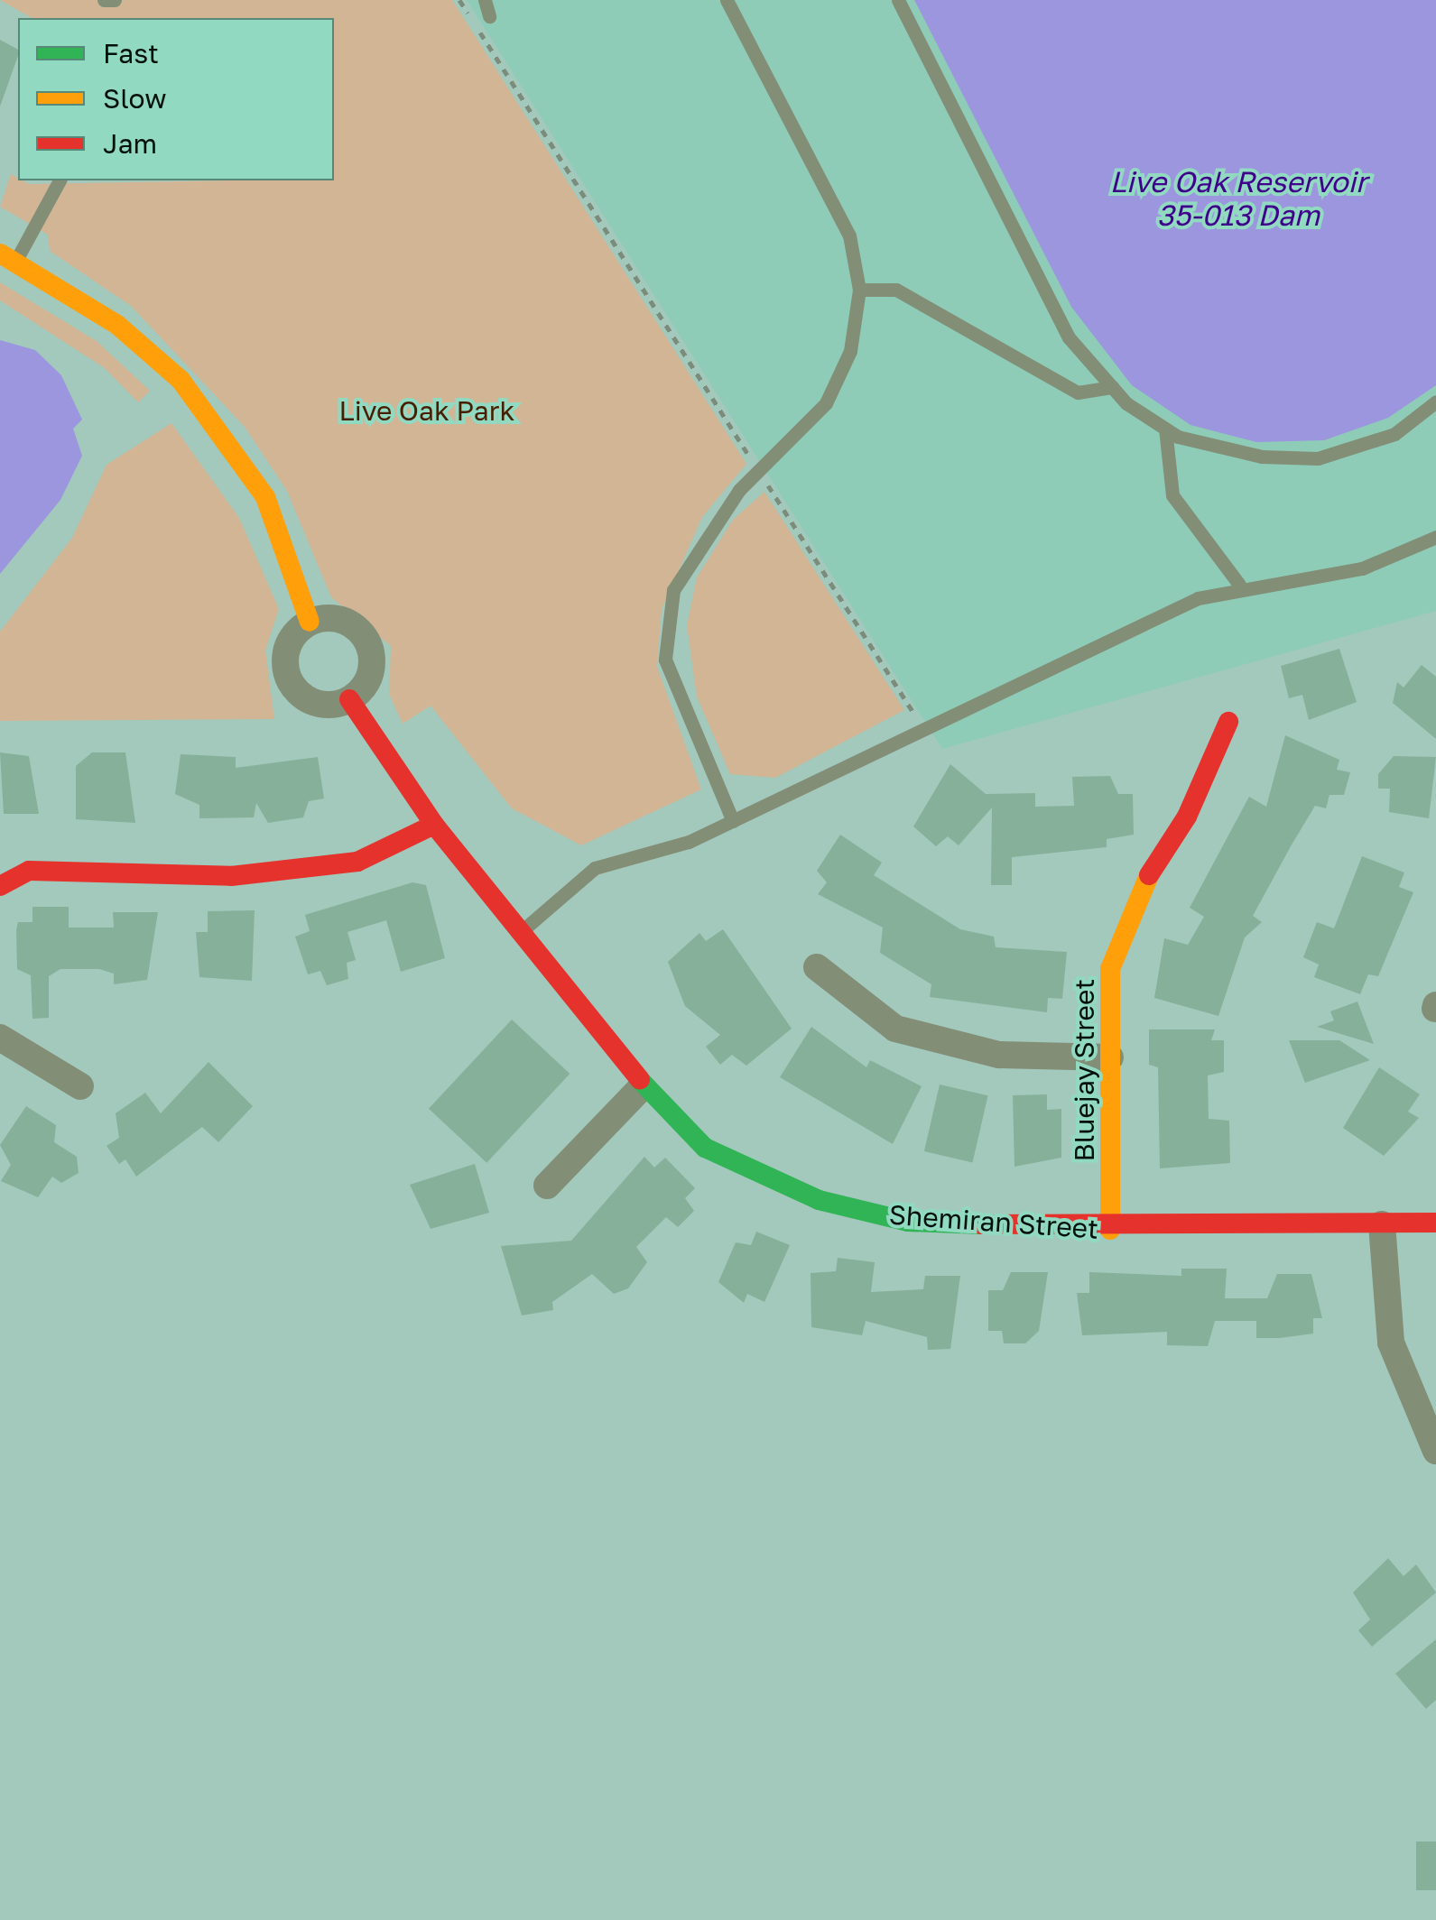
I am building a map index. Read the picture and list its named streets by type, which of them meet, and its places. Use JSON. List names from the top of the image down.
{
  "streets": {
    "street": ["Bluejay Street", "Shemiran Street"]
  },
  "crossings": [
    ["Bluejay Street", "Shemiran Street"]
  ],
  "water": ["Live Oak Reservoir 35-013 Dam"],
  "parks": ["Live Oak Park"],
  "legend": ["Fast", "Slow", "Jam"]
}
